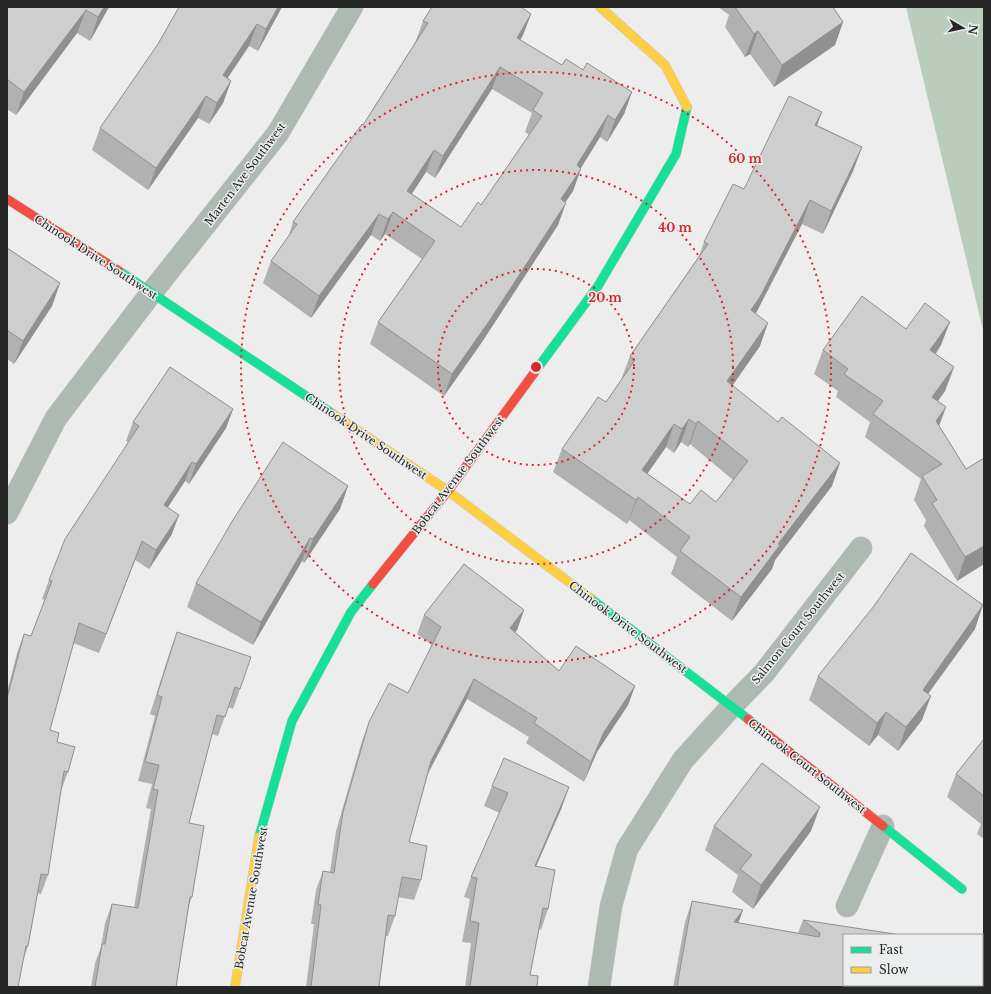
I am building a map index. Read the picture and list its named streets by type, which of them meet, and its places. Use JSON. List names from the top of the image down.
{
  "streets": {
    "street": [
      "Marten Ave Southwest",
      "Chinook Drive Southwest",
      "Bobcat Avenue Southwest",
      "Salmon Court Southwest",
      "Chinook Court Southwest"
    ]
  },
  "crossings": [
    ["Marten Ave Southwest", "Chinook Drive Southwest"],
    ["Chinook Drive Southwest", "Bobcat Avenue Southwest"],
    ["Chinook Drive Southwest", "Salmon Court Southwest"],
    ["Chinook Drive Southwest", "Chinook Court Southwest"],
    ["Salmon Court Southwest", "Chinook Court Southwest"]
  ],
  "legend": ["Fast", "Slow"],
  "north": "right",
  "rings": ["60 m", "40 m", "20 m"]
}
